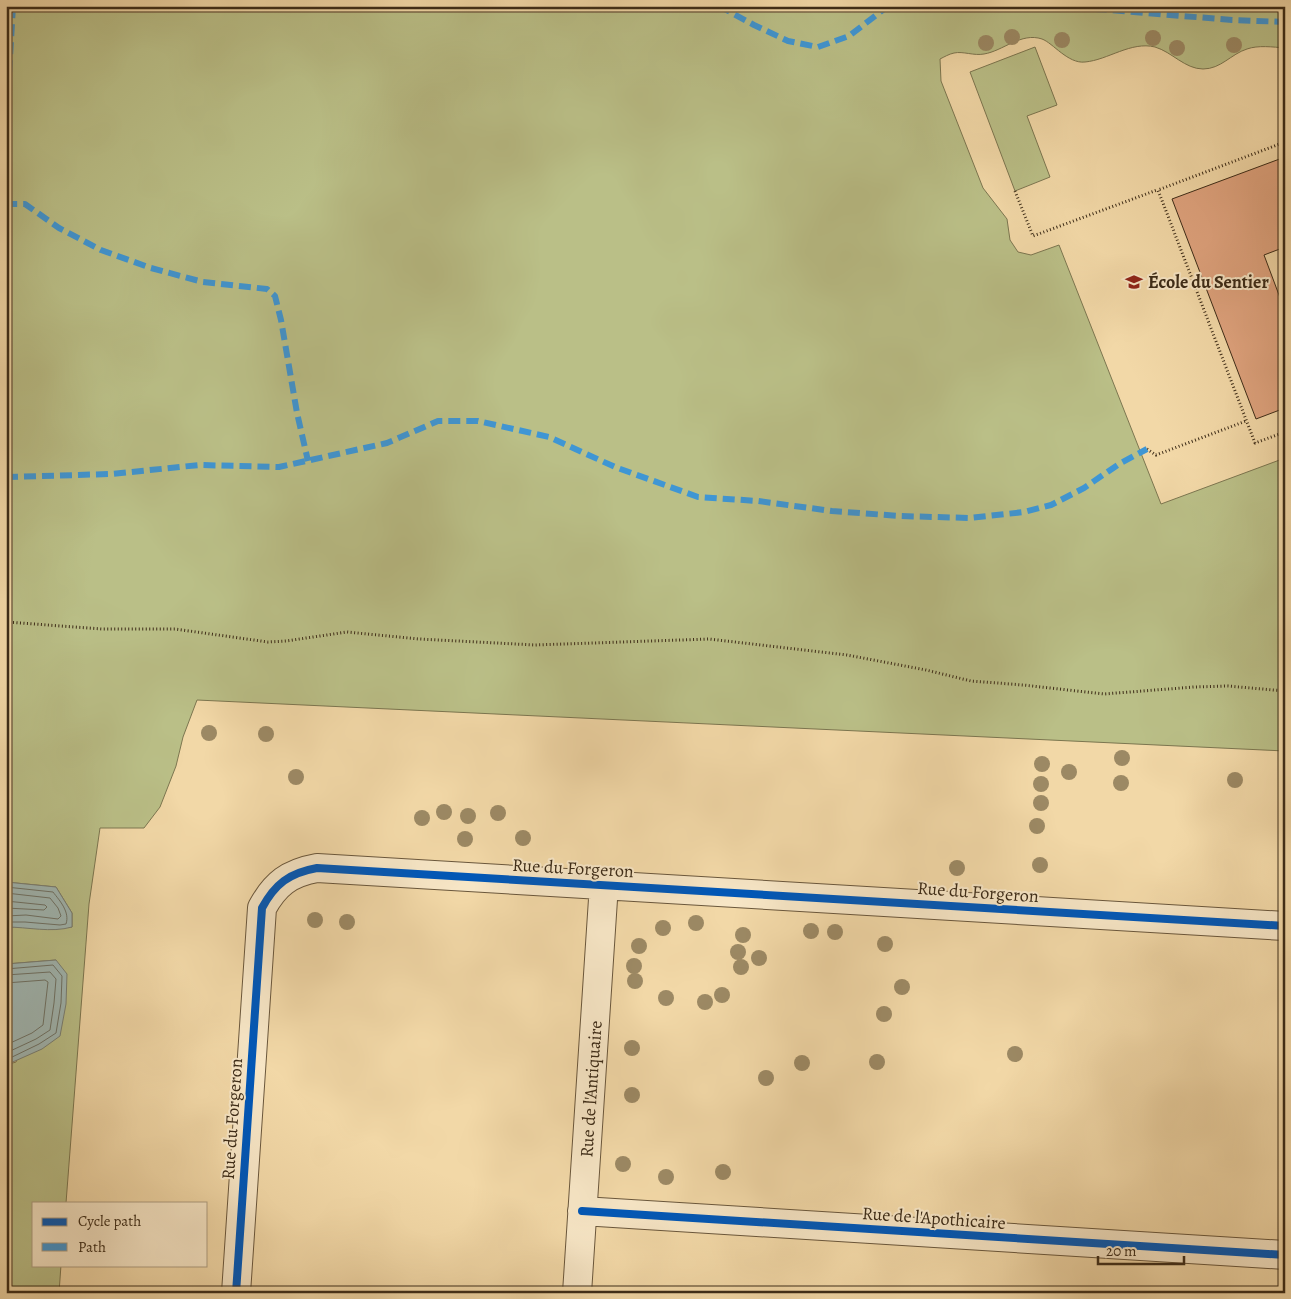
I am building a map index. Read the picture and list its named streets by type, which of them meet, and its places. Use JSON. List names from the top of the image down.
{
  "streets": {
    "street": ["Rue du Forgeron", "Rue de l'Antiquaire", "Rue de l'Apothicaire"]
  },
  "crossings": [
    ["Rue du Forgeron", "Rue de l'Antiquaire"],
    ["Rue de l'Antiquaire", "Rue de l'Apothicaire"]
  ],
  "places": {
    "school or university": ["École du Sentier"]
  },
  "legend": ["Cycle path", "Path"],
  "scale_bar": "20 m"
}
